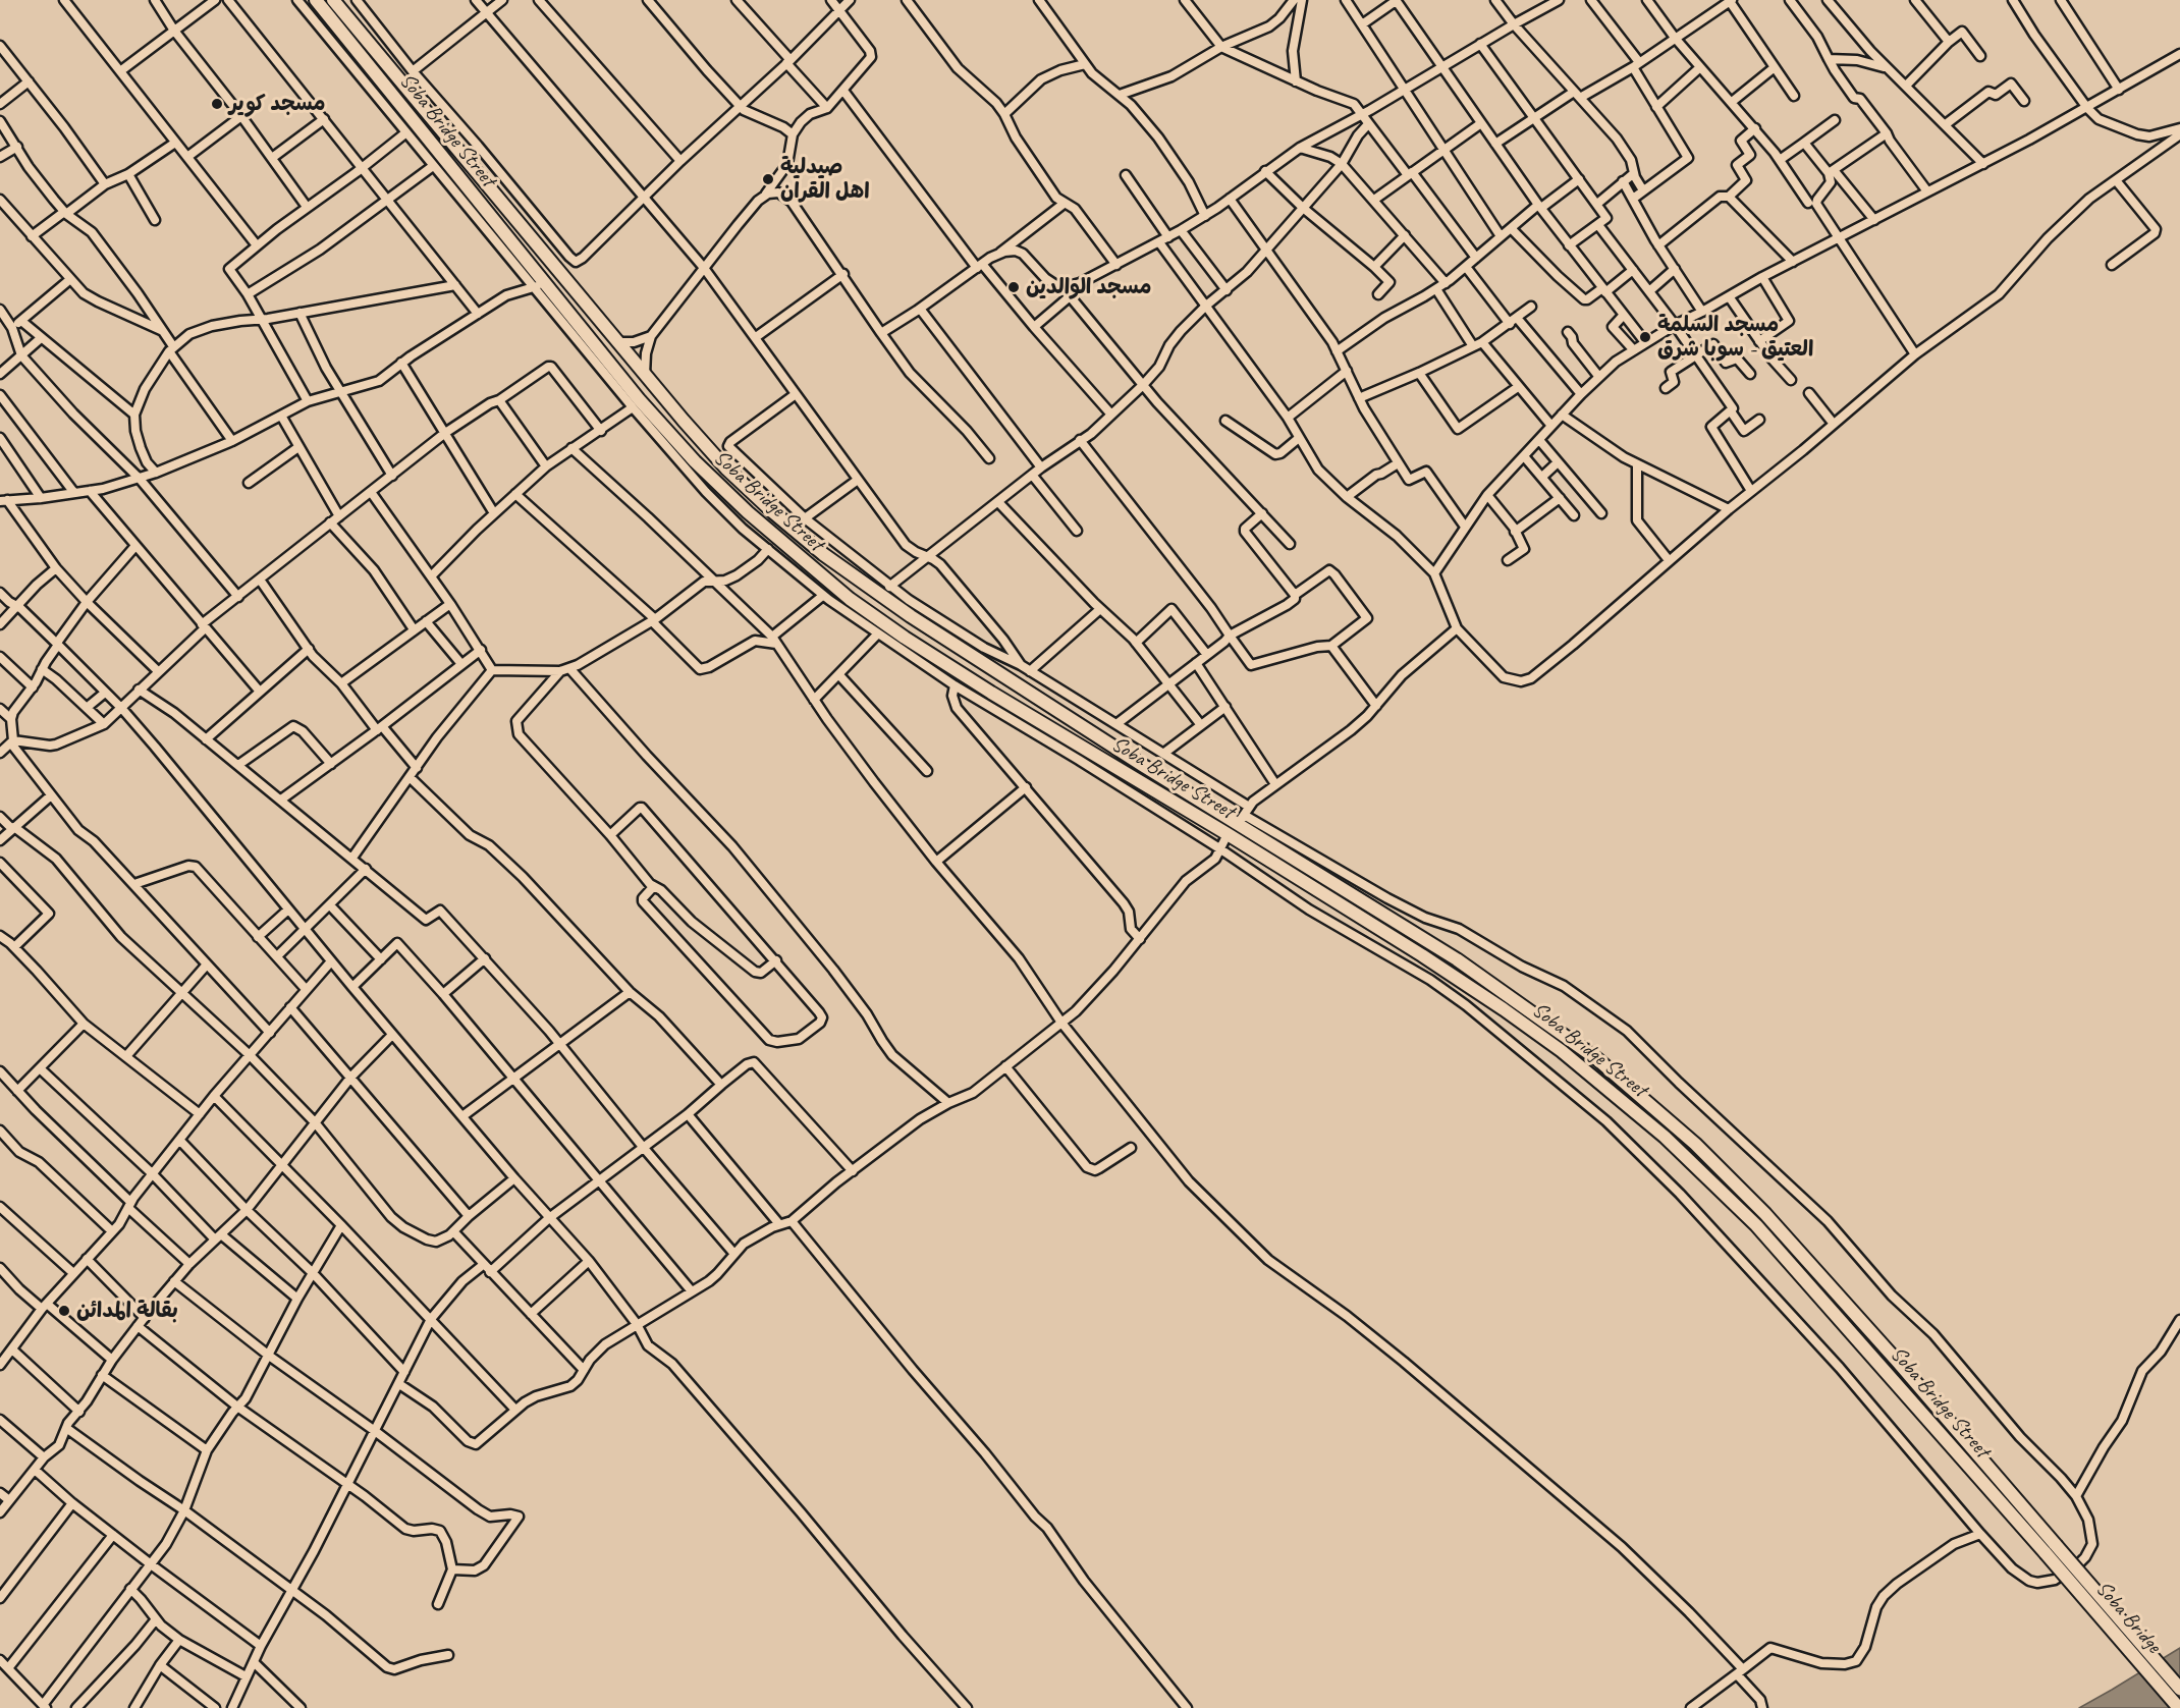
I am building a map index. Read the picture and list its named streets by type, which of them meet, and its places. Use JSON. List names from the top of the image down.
{
  "streets": {
    "highway": ["Soba Bridge Street", "Soba Bridge"]
  },
  "crossings": [
    ["Soba Bridge Street", "Soba Bridge"]
  ],
  "places": [
    "مسجد كوير",
    "صيدلية اهل القران",
    "مسجد الوالدين",
    "مسجد السلمة العتيق - سوبا شرق",
    "بقالة المدائن"
  ]
}
